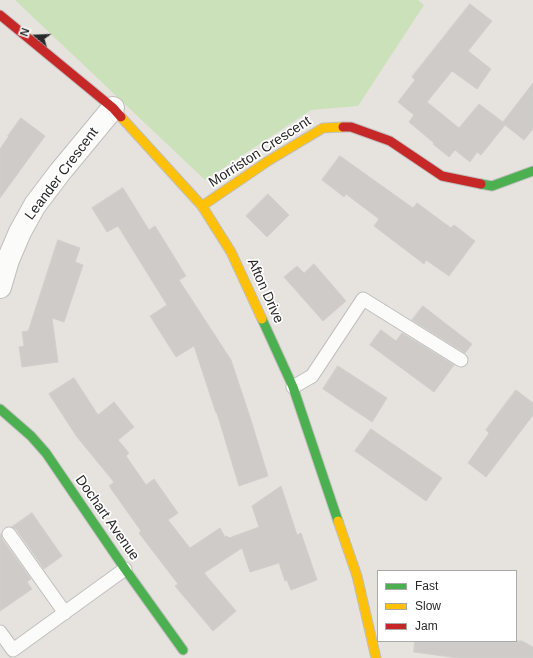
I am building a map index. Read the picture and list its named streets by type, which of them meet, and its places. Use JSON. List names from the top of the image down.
{
  "streets": {
    "street": [
      "Morriston Crescent",
      "Leander Crescent",
      "Afton Drive",
      "Dochart Avenue"
    ]
  },
  "crossings": [
    ["Morriston Crescent", "Afton Drive"],
    ["Leander Crescent", "Afton Drive"]
  ],
  "legend": ["Fast", "Slow", "Jam"],
  "north": "left"
}
